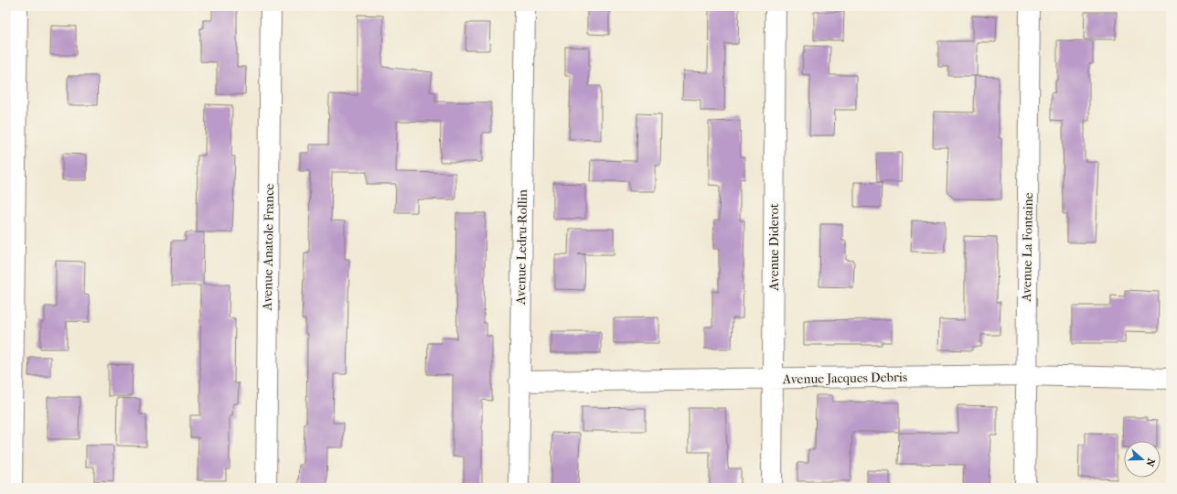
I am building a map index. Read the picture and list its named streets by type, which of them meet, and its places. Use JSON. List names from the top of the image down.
{
  "streets": {
    "street": [
      "Avenue Anatole France",
      "Avenue Ledru-Rollin",
      "Avenue Diderot",
      "Avenue La Fontaine",
      "Avenue Jacques Debris"
    ]
  },
  "crossings": [
    ["Avenue Ledru-Rollin", "Avenue Jacques Debris"],
    ["Avenue Diderot", "Avenue Jacques Debris"],
    ["Avenue La Fontaine", "Avenue Jacques Debris"]
  ],
  "north": "right"
}
